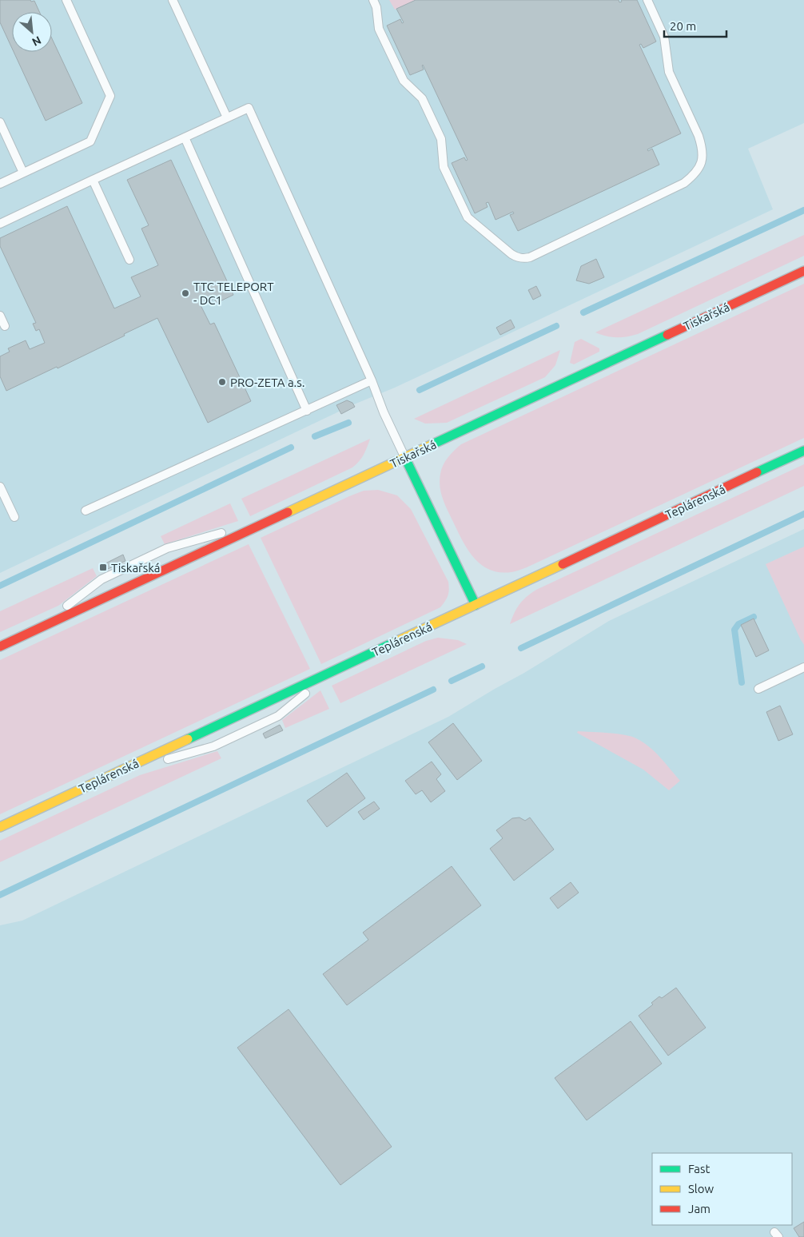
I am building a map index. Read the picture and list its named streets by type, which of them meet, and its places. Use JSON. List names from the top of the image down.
{
  "streets": {
    "street": ["Tiskařská", "Teplárenská"]
  },
  "places": {
    "other": ["TTC TELEPORT - DC1", "PRO-ZETA a.s."],
    "transit": ["Tiskařská"]
  },
  "legend": ["Fast", "Slow", "Jam"],
  "scale_bar": "20 m",
  "north": "bottom right"
}
